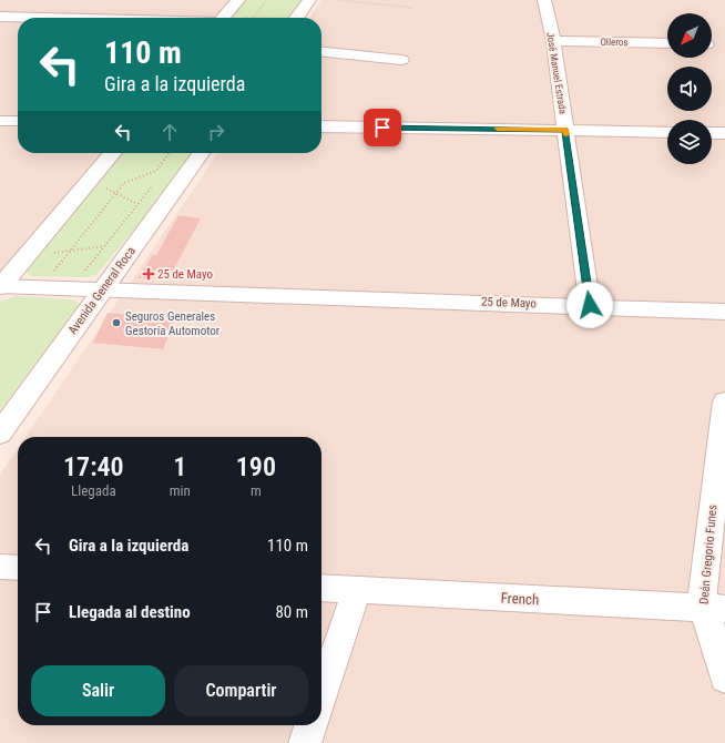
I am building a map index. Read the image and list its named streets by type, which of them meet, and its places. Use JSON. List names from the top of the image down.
{
  "streets": {
    "main road": ["Avenida General Roca"],
    "street": [
      "Olleros",
      "José Manuel Estrada",
      "25 de Mayo",
      "Deán Gregorio Funes",
      "French"
    ]
  },
  "crossings": [
    ["Olleros", "José Manuel Estrada"],
    ["José Manuel Estrada", "25 de Mayo"],
    ["Avenida General Roca", "25 de Mayo"],
    ["Deán Gregorio Funes", "French"]
  ],
  "places": {
    "health": ["25 de Mayo"],
    "other": ["Seguros Generales Gestoría Automotor"]
  },
  "north": "bottom left",
  "page": {
    "turn": ["110 m", "Gira a la izquierda"],
    "eta": [
      "17:40",
      "Llegada",
      "1",
      "min",
      "190",
      "m"
    ],
    "list": [
      {
        "name": "Gira a la izquierda",
        "value": "110 m"
      },
      {
        "name": "Llegada al destino",
        "value": "80 m"
      }
    ],
    "buttons": ["Salir", "Compartir"]
  }
}
